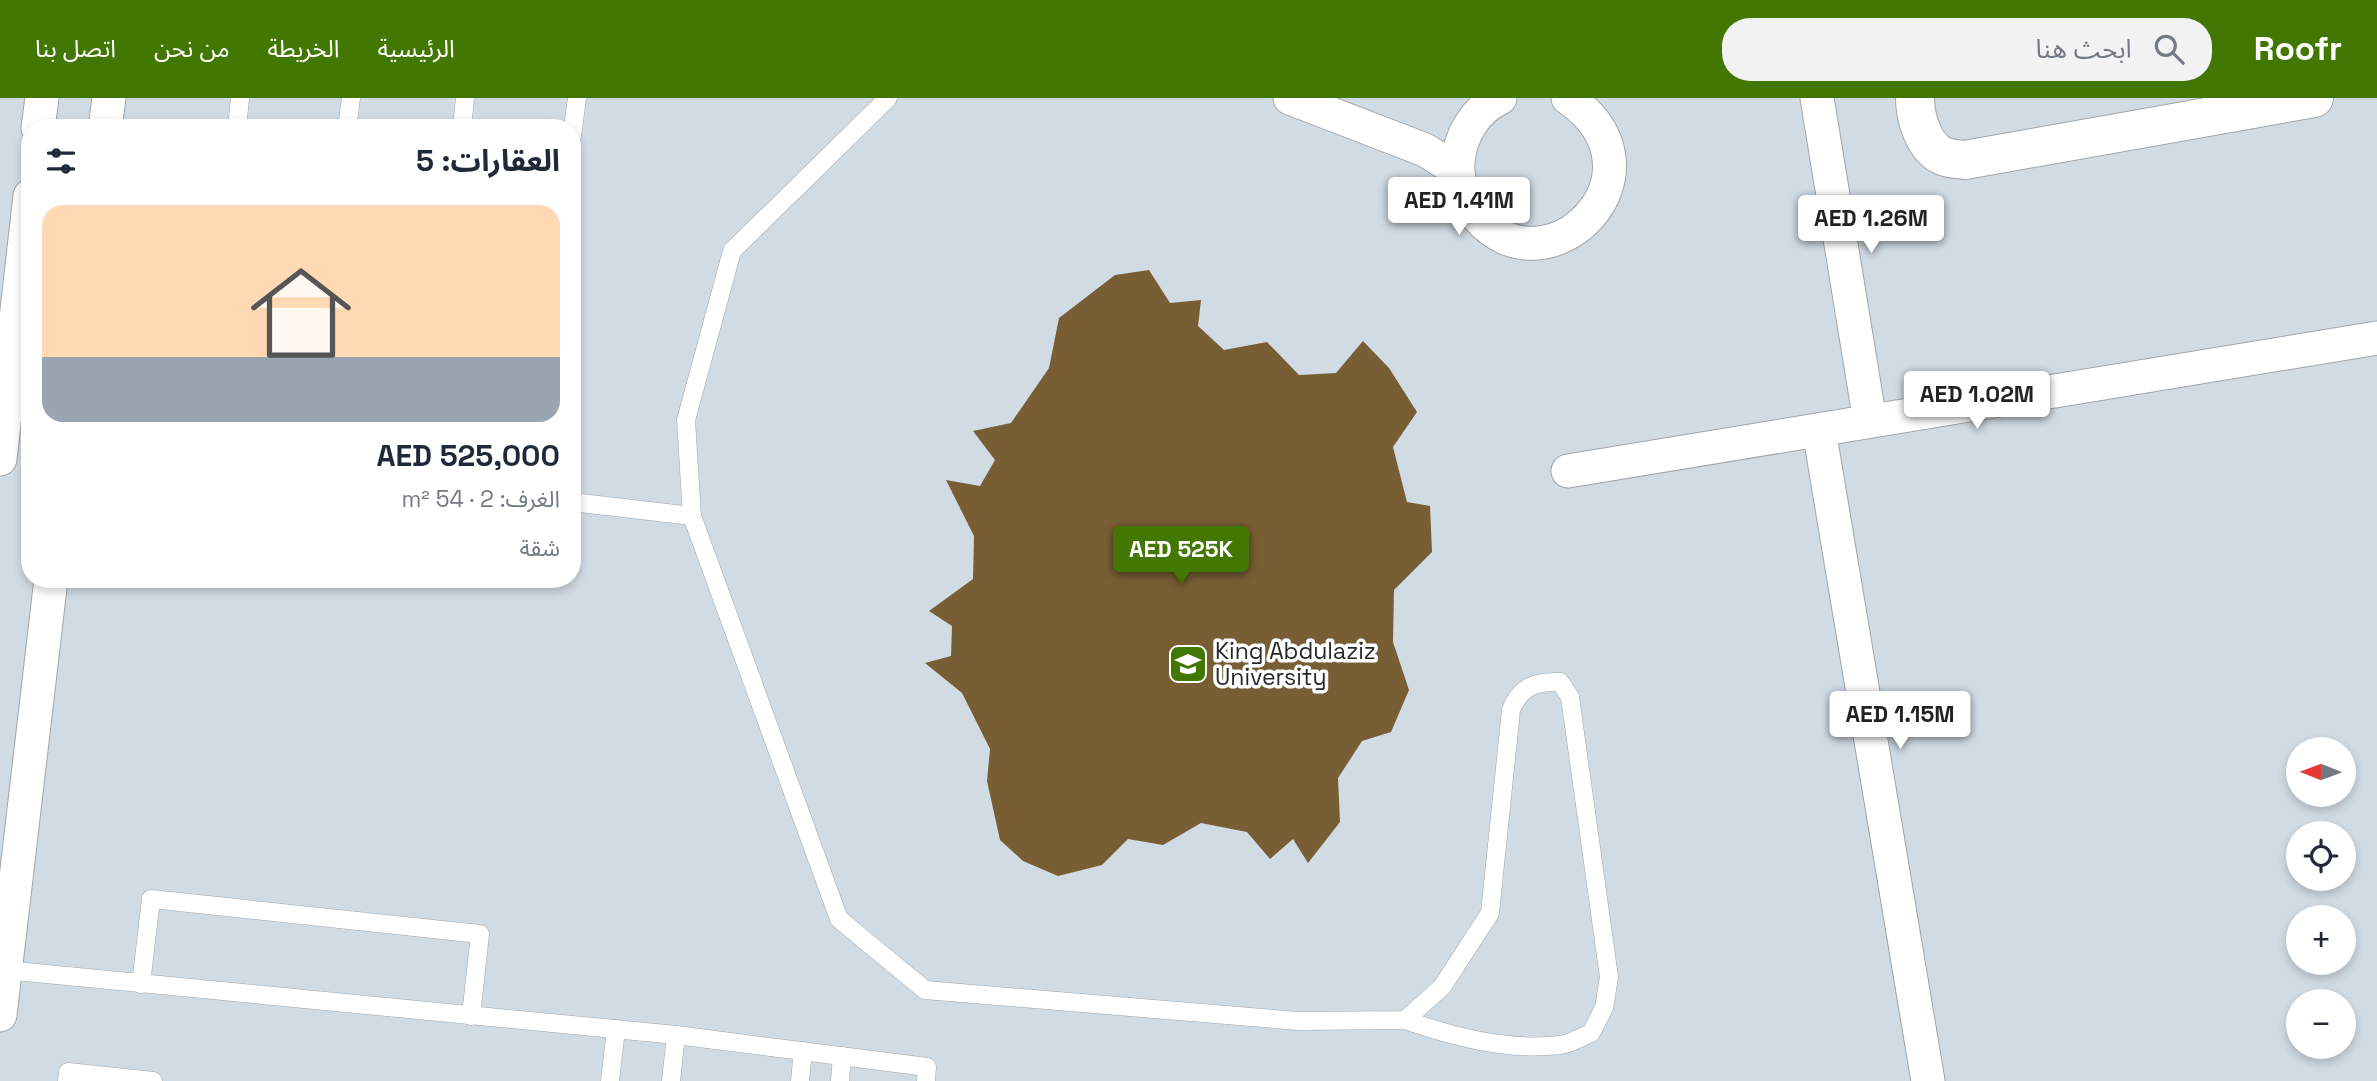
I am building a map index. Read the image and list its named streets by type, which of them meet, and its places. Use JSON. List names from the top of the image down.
{
  "places": {
    "school or university": ["King Abdulaziz University"]
  },
  "north": "left",
  "page": {
    "header": "Roofr",
    "search": "ابحث هنا",
    "nav": [
      "الرئيسية",
      "الخريطة",
      "من نحن",
      "اتصل بنا"
    ],
    "heading": "العقارات: 5",
    "price": [
      "AED 1.41M",
      "AED 1.26M",
      "AED 1.02M",
      "AED 525K",
      "AED 1.15M"
    ],
    "list": [
      {
        "name": "AED 525,000",
        "note": "الغرف: 2 · 54 m² · شقة"
      }
    ],
    "map_buttons": ["+", "−"]
  }
}
